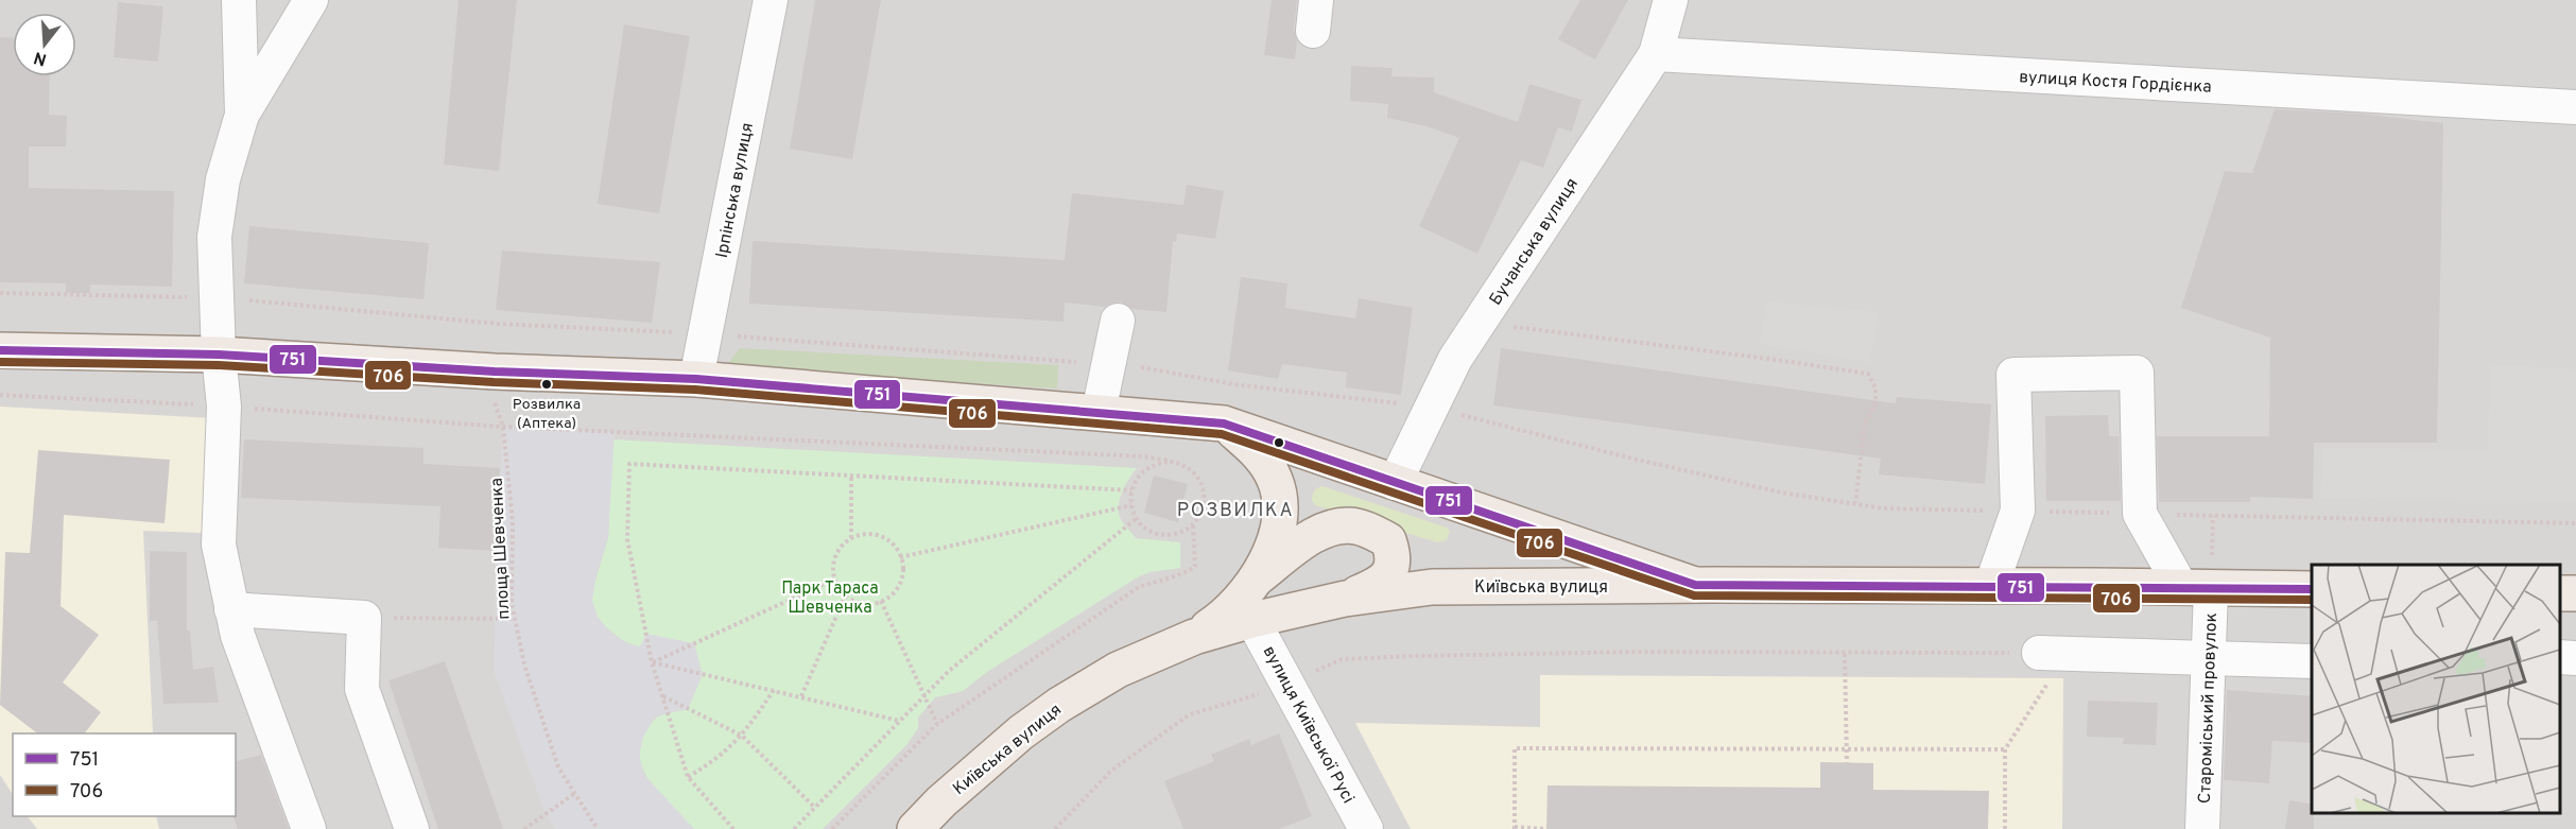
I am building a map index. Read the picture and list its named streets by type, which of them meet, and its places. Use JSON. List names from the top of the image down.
{
  "streets": {
    "main road": ["Київська вулиця"],
    "street": [
      "вулиця Костя Гордієнка",
      "Ірпінська вулиця",
      "Бучанська вулиця",
      "Староміський провулок",
      "вулиця Київської Русі"
    ],
    "path": ["площа Шевченка"]
  },
  "crossings": [
    ["вулиця Костя Гордієнка", "Бучанська вулиця"],
    ["Київська вулиця", "Староміський провулок"],
    ["Київська вулиця", "вулиця Київської Русі"]
  ],
  "districts": ["РОЗВИЛКА"],
  "parks": ["Парк Тараса Шевченка"],
  "places": ["Розвилка (Аптека)"],
  "lines": ["transit line 751", "transit line 706"],
  "legend": ["751", "706"],
  "north": "bottom"
}
